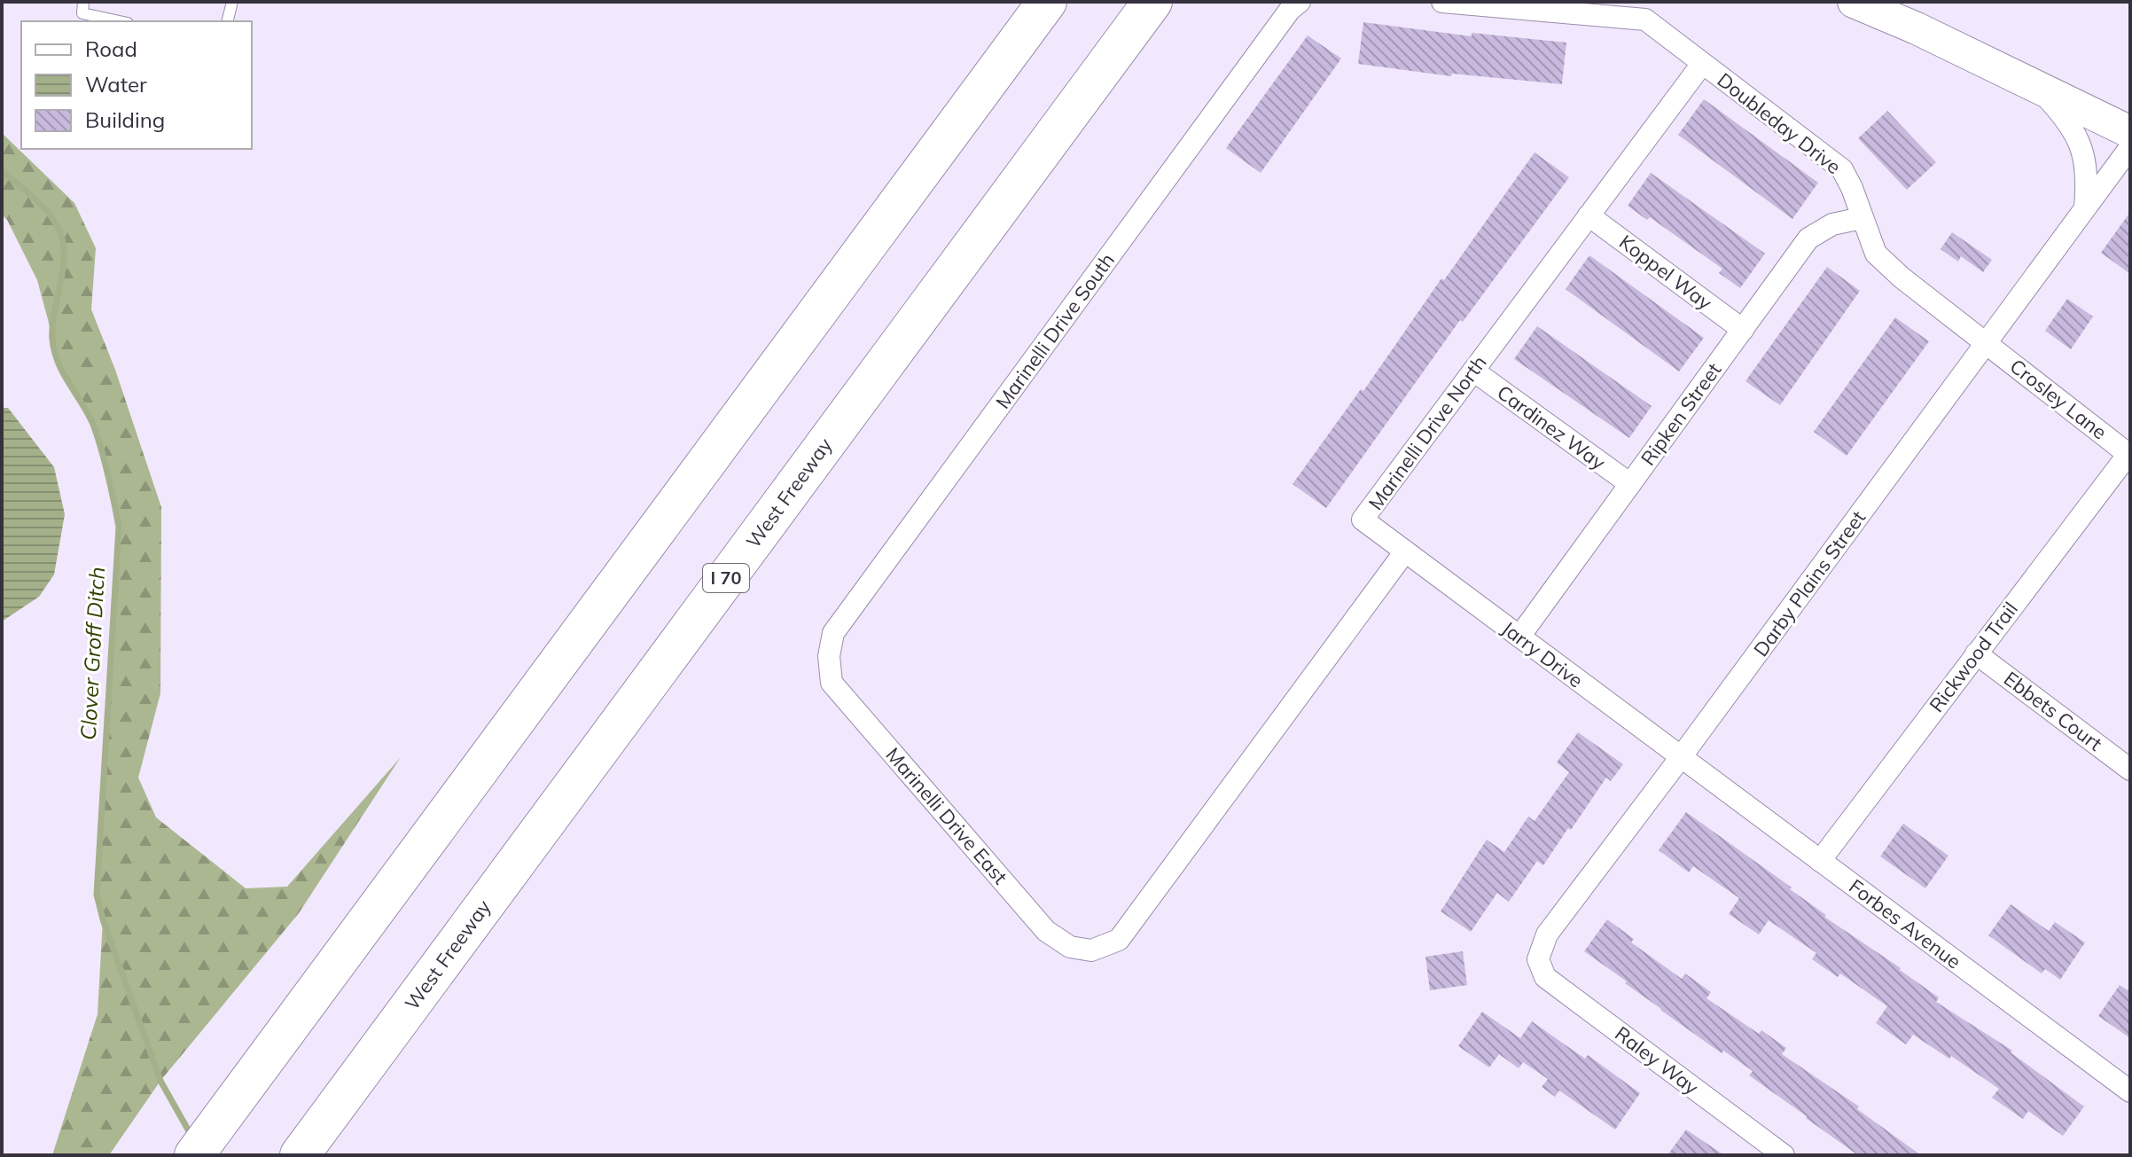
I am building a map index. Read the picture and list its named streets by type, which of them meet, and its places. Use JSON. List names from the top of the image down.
{
  "streets": {
    "highway": ["West Freeway", "I 70"],
    "street": [
      "Doubleday Drive",
      "Koppel Way",
      "Marinelli Drive South",
      "Crosley Lane",
      "Ripken Street",
      "Cardinez Way",
      "Marinelli Drive North",
      "Darby Plains Street",
      "Jarry Drive",
      "Rickwood Trail",
      "Ebbets Court",
      "Marinelli Drive East",
      "Forbes Avenue",
      "Raley Way"
    ]
  },
  "crossings": [
    ["Doubleday Drive", "Crosley Lane"],
    ["Doubleday Drive", "Ripken Street"],
    ["Doubleday Drive", "Marinelli Drive North"],
    ["Doubleday Drive", "Darby Plains Street"],
    ["Koppel Way", "Ripken Street"],
    ["Koppel Way", "Marinelli Drive North"],
    ["Marinelli Drive South", "Marinelli Drive East"],
    ["Crosley Lane", "Darby Plains Street"],
    ["Crosley Lane", "Rickwood Trail"],
    ["Ripken Street", "Cardinez Way"],
    ["Ripken Street", "Jarry Drive"],
    ["Cardinez Way", "Marinelli Drive North"],
    ["Marinelli Drive North", "Jarry Drive"],
    ["Marinelli Drive North", "Marinelli Drive East"],
    ["Darby Plains Street", "Jarry Drive"],
    ["Darby Plains Street", "Forbes Avenue"],
    ["Darby Plains Street", "Raley Way"],
    ["Jarry Drive", "Marinelli Drive East"],
    ["Jarry Drive", "Forbes Avenue"],
    ["Rickwood Trail", "Ebbets Court"],
    ["Rickwood Trail", "Forbes Avenue"]
  ],
  "water": ["Clover Groff Ditch"],
  "legend": ["Road", "Water", "Building"]
}
